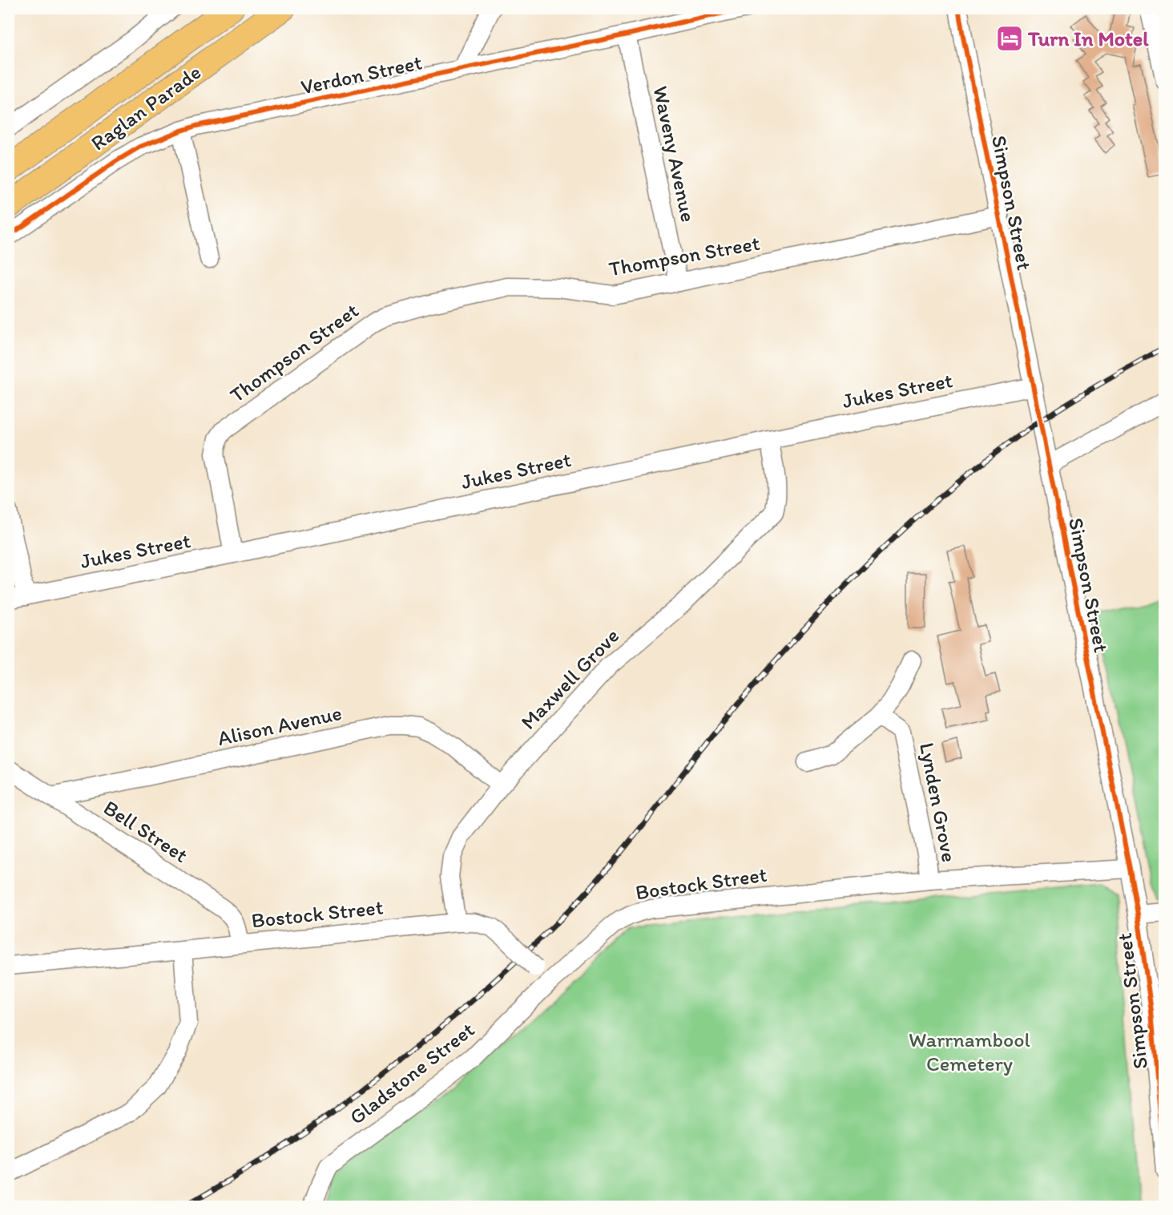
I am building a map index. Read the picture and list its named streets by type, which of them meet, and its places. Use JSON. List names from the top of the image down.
{
  "streets": {
    "highway": ["Raglan Parade"],
    "street": [
      "Verdon Street",
      "Waveny Avenue",
      "Simpson Street",
      "Thompson Street",
      "Jukes Street",
      "Maxwell Grove",
      "Alison Avenue",
      "Lynden Grove",
      "Bell Street",
      "Bostock Street",
      "Gladstone Street"
    ]
  },
  "crossings": [
    ["Verdon Street", "Waveny Avenue"],
    ["Waveny Avenue", "Thompson Street"],
    ["Simpson Street", "Thompson Street"],
    ["Simpson Street", "Jukes Street"],
    ["Simpson Street", "Bostock Street"],
    ["Thompson Street", "Jukes Street"],
    ["Jukes Street", "Maxwell Grove"],
    ["Maxwell Grove", "Alison Avenue"],
    ["Maxwell Grove", "Bostock Street"],
    ["Alison Avenue", "Bell Street"],
    ["Lynden Grove", "Bostock Street"],
    ["Bell Street", "Bostock Street"],
    ["Bostock Street", "Gladstone Street"]
  ],
  "parks": ["Warrnambool Cemetery"],
  "places": {
    "hotel": ["Turn In Motel"]
  }
}
